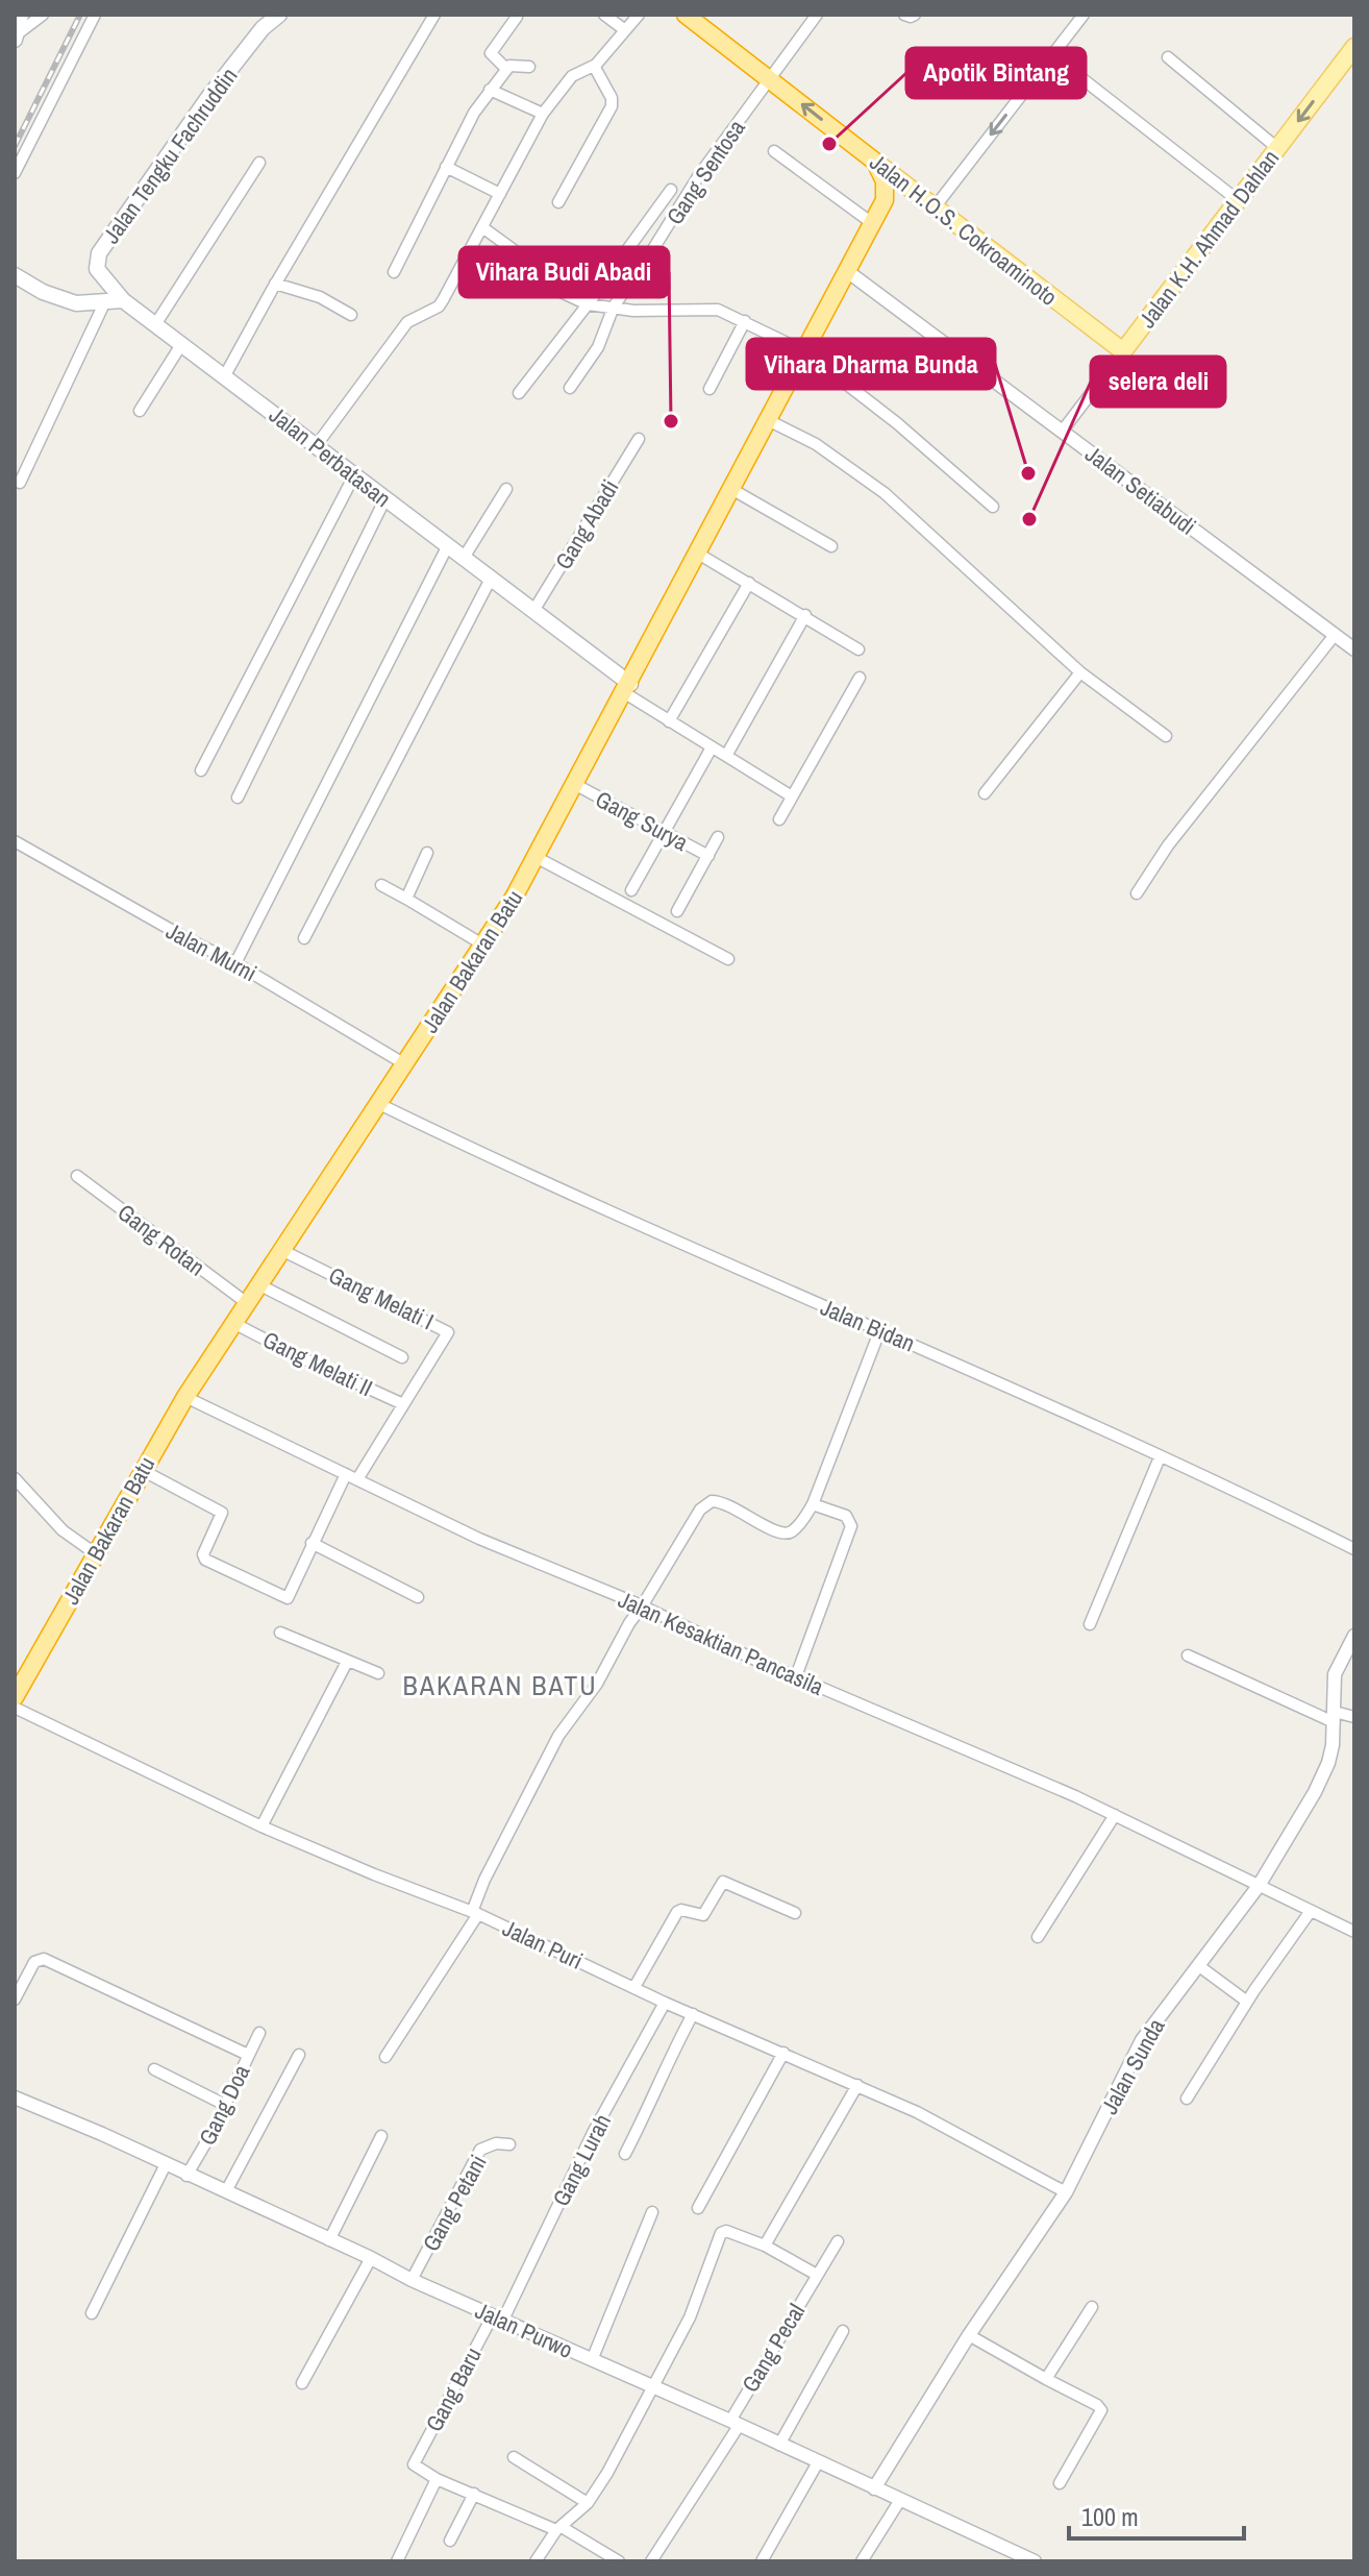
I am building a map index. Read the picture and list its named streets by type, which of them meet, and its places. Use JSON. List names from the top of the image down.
{
  "streets": {
    "highway": ["Jalan H.O.S. Cokroaminoto", "Jalan Bakaran Batu"],
    "main road": ["Jalan Tengku Fachruddin", "Jalan K.H. Ahmad Dahlan", "Jalan Perbatasan"],
    "street": [
      "Gang Sentosa",
      "Jalan Setiabudi",
      "Gang Abadi",
      "Gang Surya",
      "Jalan Murni",
      "Gang Rotan",
      "Gang Melati I",
      "Jalan Bidan",
      "Gang Melati II",
      "Jalan Kesaktian Pancasila",
      "Jalan Puri",
      "Jalan Sunda",
      "Gang Doa",
      "Gang Lurah",
      "Gang Petani",
      "Jalan Purwo",
      "Gang Pecal",
      "Gang Baru"
    ]
  },
  "crossings": [
    ["Jalan Tengku Fachruddin", "Jalan Perbatasan"],
    ["Gang Sentosa", "Jalan H.O.S. Cokroaminoto"],
    ["Jalan H.O.S. Cokroaminoto", "Jalan K.H. Ahmad Dahlan"],
    ["Jalan K.H. Ahmad Dahlan", "Jalan Setiabudi"],
    ["Jalan Perbatasan", "Gang Abadi"],
    ["Jalan Perbatasan", "Jalan Bakaran Batu"],
    ["Jalan Setiabudi", "Jalan Bakaran Batu"],
    ["Gang Surya", "Jalan Bakaran Batu"],
    ["Jalan Murni", "Jalan Bakaran Batu"],
    ["Jalan Bakaran Batu", "Gang Rotan"],
    ["Jalan Bakaran Batu", "Gang Melati I"],
    ["Jalan Bakaran Batu", "Jalan Bidan"],
    ["Jalan Bakaran Batu", "Gang Melati II"],
    ["Jalan Bakaran Batu", "Jalan Kesaktian Pancasila"],
    ["Gang Melati I", "Gang Melati II"],
    ["Jalan Kesaktian Pancasila", "Jalan Sunda"],
    ["Jalan Puri", "Jalan Sunda"],
    ["Jalan Puri", "Gang Lurah"],
    ["Jalan Sunda", "Jalan Purwo"],
    ["Gang Doa", "Jalan Purwo"],
    ["Gang Lurah", "Jalan Purwo"],
    ["Gang Lurah", "Gang Baru"],
    ["Gang Petani", "Jalan Purwo"],
    ["Jalan Purwo", "Gang Pecal"],
    ["Jalan Purwo", "Gang Baru"]
  ],
  "districts": ["BAKARAN BATU"],
  "places": [
    "Apotik Bintang",
    "Vihara Budi Abadi",
    "Vihara Dharma Bunda",
    "selera deli"
  ],
  "scale_bar": "100 m"
}
